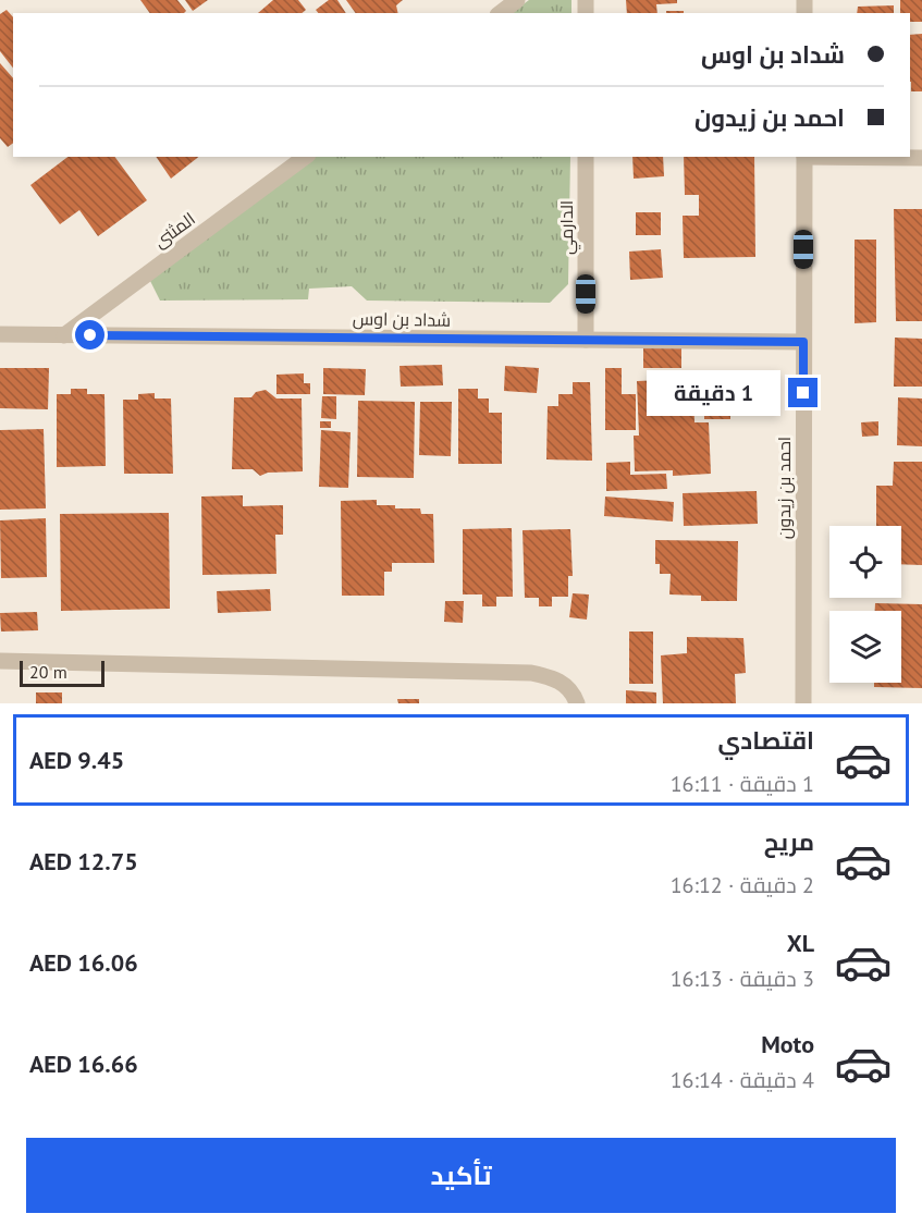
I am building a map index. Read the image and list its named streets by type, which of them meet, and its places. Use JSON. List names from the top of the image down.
{
  "streets": {
    "street": [
      "الدارمي",
      "المثنى",
      "شداد بن اوس",
      "احمد بن زيدون"
    ]
  },
  "crossings": [
    ["الدارمي", "شداد بن اوس"],
    ["المثنى", "شداد بن اوس"],
    ["شداد بن اوس", "احمد بن زيدون"]
  ],
  "scale_bar": "20 m",
  "page": {
    "banner": ["شداد بن اوس", "احمد بن زيدون"],
    "bubble": "1 دقيقة",
    "scale": "20 m",
    "list": [
      {
        "name": "اقتصادي",
        "note": "1 دقيقة · 16:11",
        "value": "AED 9.45"
      },
      {
        "name": "مريح",
        "note": "2 دقيقة · 16:12",
        "value": "AED 12.75"
      },
      {
        "name": "XL",
        "note": "3 دقيقة · 16:13",
        "value": "AED 16.06"
      },
      {
        "name": "Moto",
        "note": "4 دقيقة · 16:14",
        "value": "AED 16.66"
      }
    ],
    "buttons": "تأكيد"
  }
}
